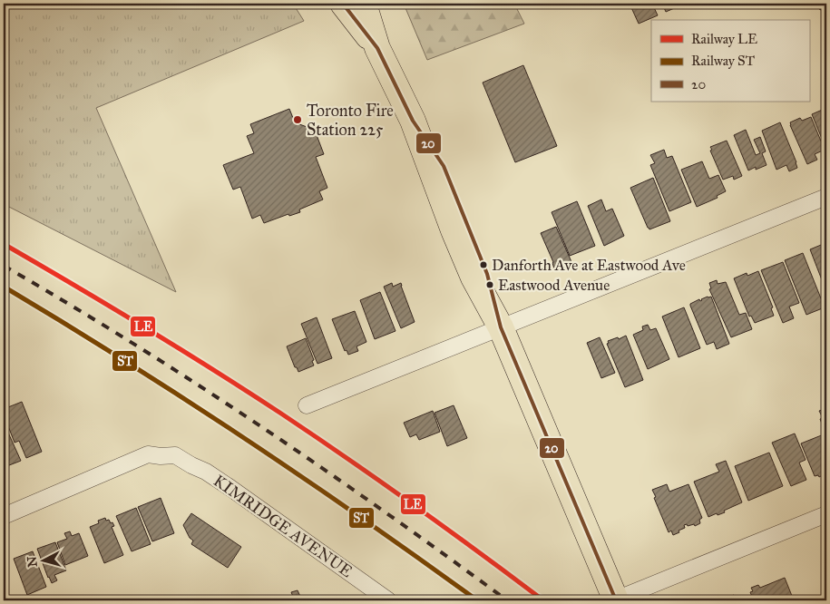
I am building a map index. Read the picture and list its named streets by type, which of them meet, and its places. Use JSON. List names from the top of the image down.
{
  "streets": {
    "street": ["KIMRIDGE AVENUE"]
  },
  "places": ["Toronto Fire Station 225", "Danforth Ave at Eastwood Ave", "Eastwood Avenue"],
  "lines": ["transit line 20", "rail line LE", "rail line ST"],
  "legend": ["Railway LE", "Railway ST", "20"],
  "north": "left"
}
